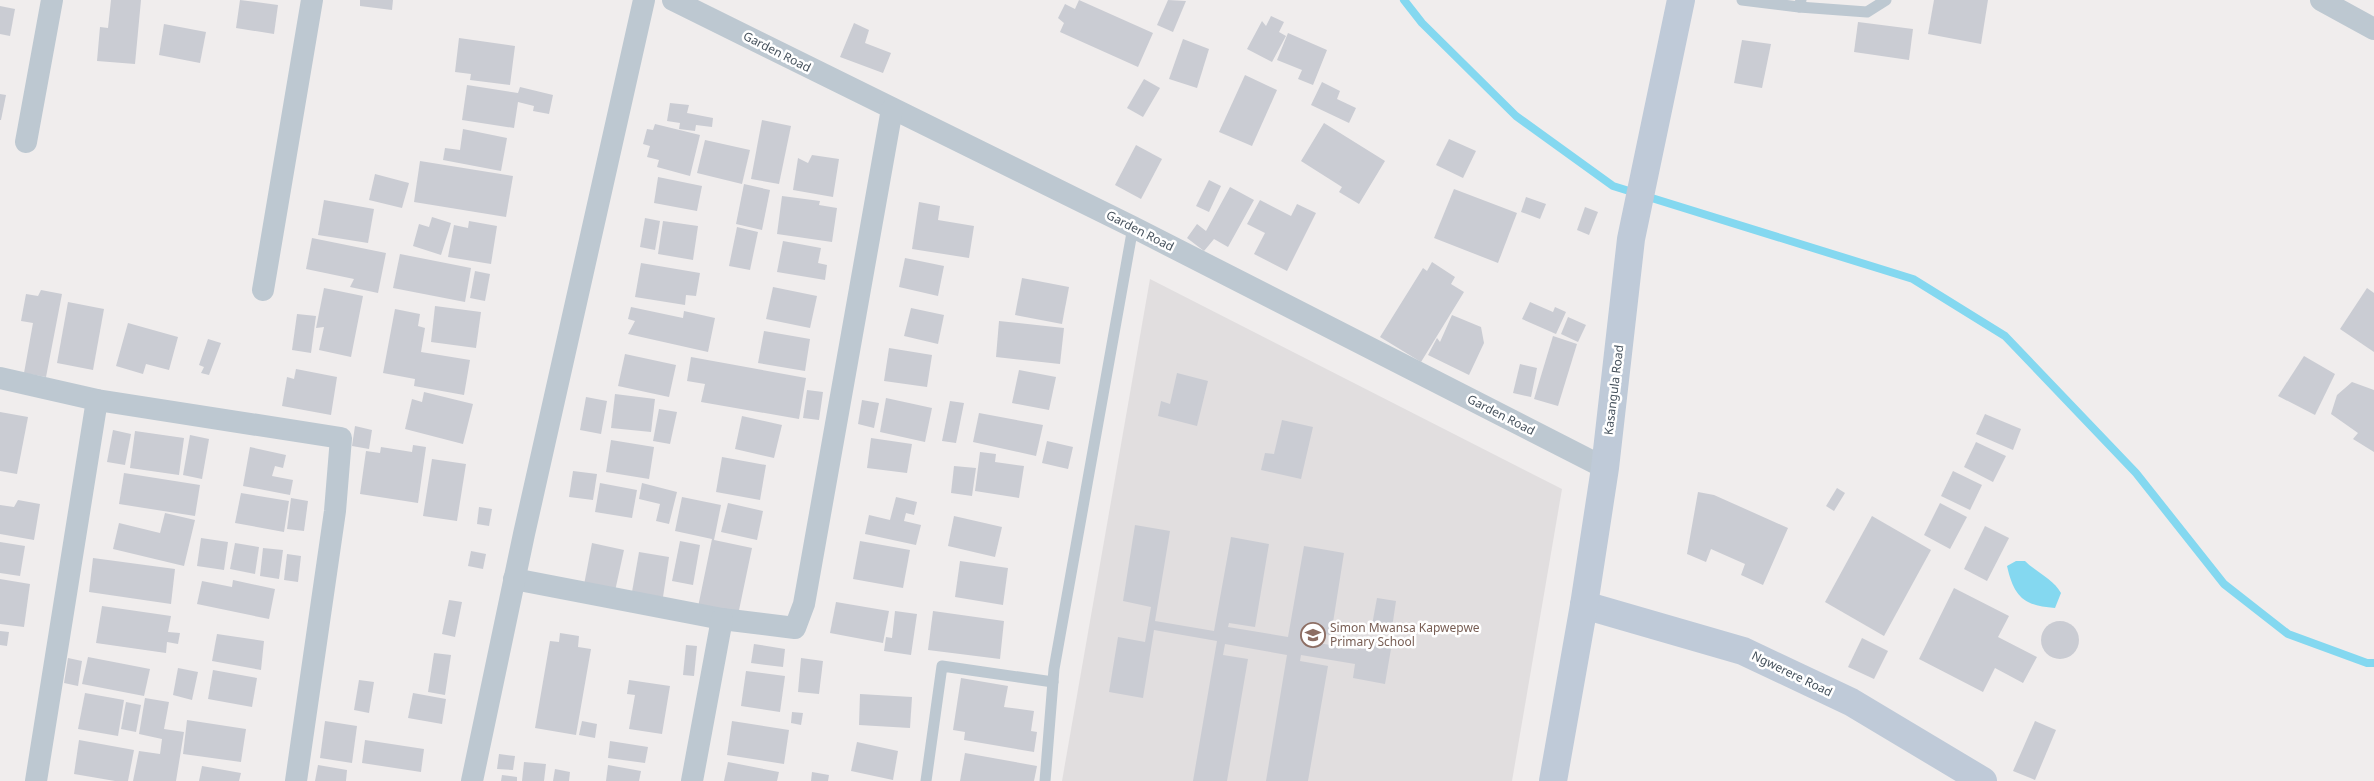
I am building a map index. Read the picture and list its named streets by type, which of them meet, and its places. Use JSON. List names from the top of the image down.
{
  "streets": {
    "main road": ["Kasangula Road", "Ngwerere Road"],
    "street": ["Garden Road"]
  },
  "crossings": [
    ["Garden Road", "Kasangula Road"],
    ["Kasangula Road", "Ngwerere Road"]
  ],
  "places": {
    "school or university": ["Simon Mwansa Kapwepwe Primary School"]
  }
}
